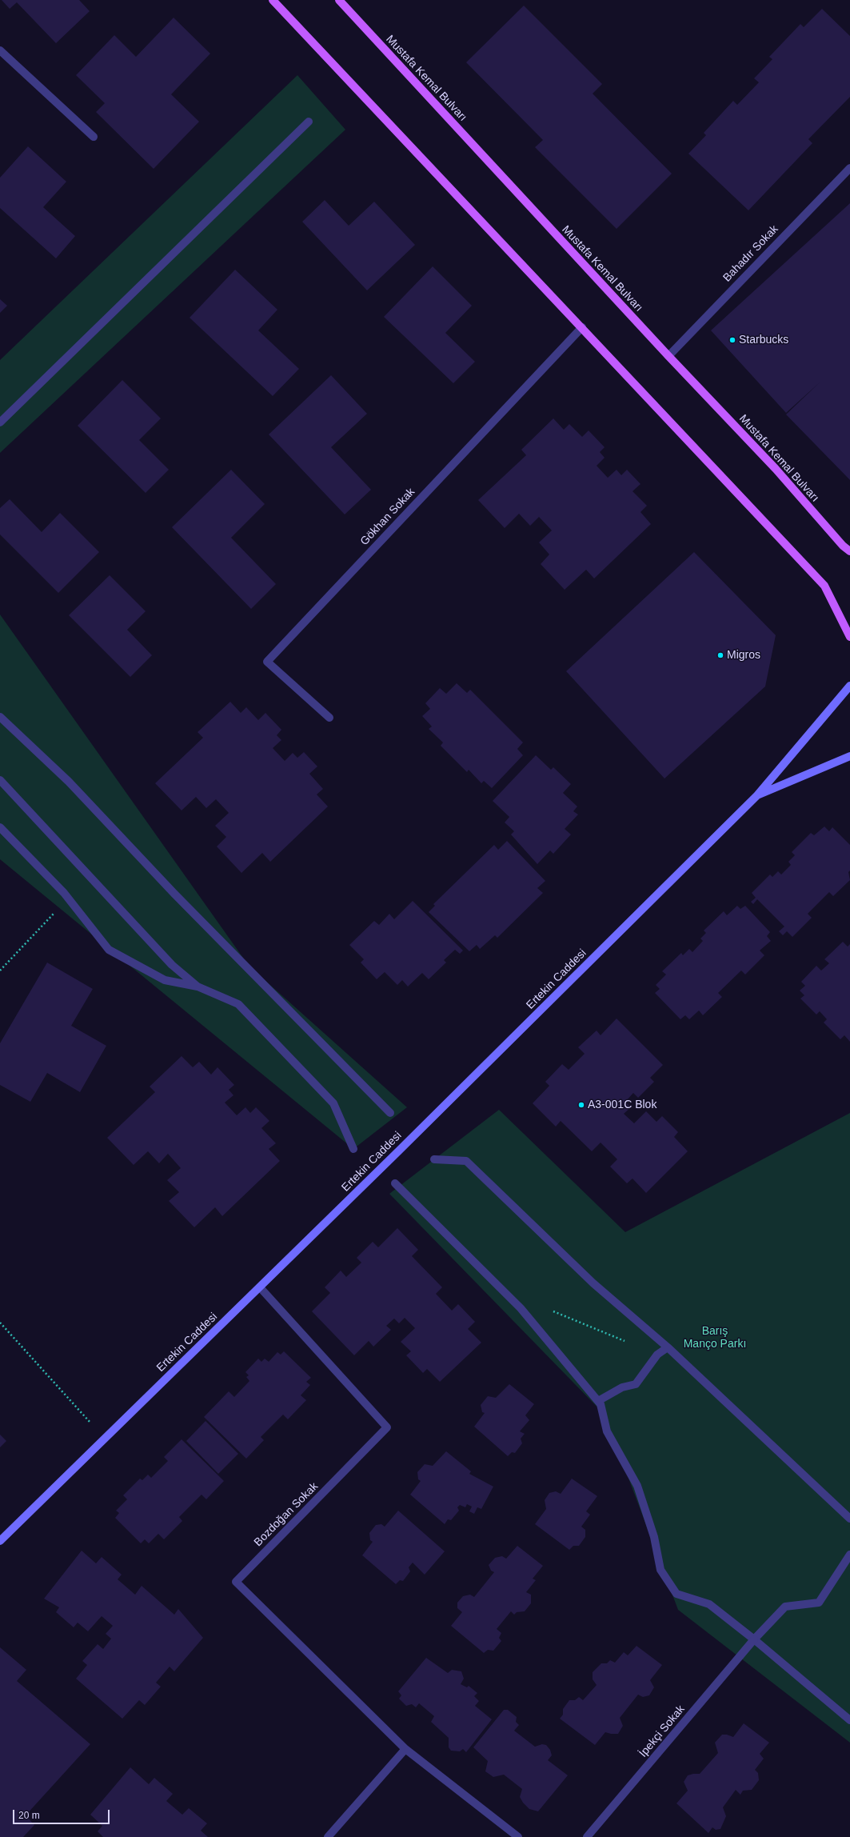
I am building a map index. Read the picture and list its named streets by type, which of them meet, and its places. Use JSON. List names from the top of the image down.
{
  "streets": {
    "main road": ["Mustafa Kemal Bulvarı", "Ertekin Caddesi"],
    "street": [
      "Bahadır Sokak",
      "Gökhan Sokak",
      "Bozdoğan Sokak",
      "İpekçi Sokak"
    ]
  },
  "crossings": [
    ["Mustafa Kemal Bulvarı", "Bahadır Sokak"],
    ["Ertekin Caddesi", "Bozdoğan Sokak"]
  ],
  "parks": ["Barış Manço Parkı"],
  "places": ["Starbucks", "Migros", "A3-001C Blok"],
  "scale_bar": "20 m"
}
